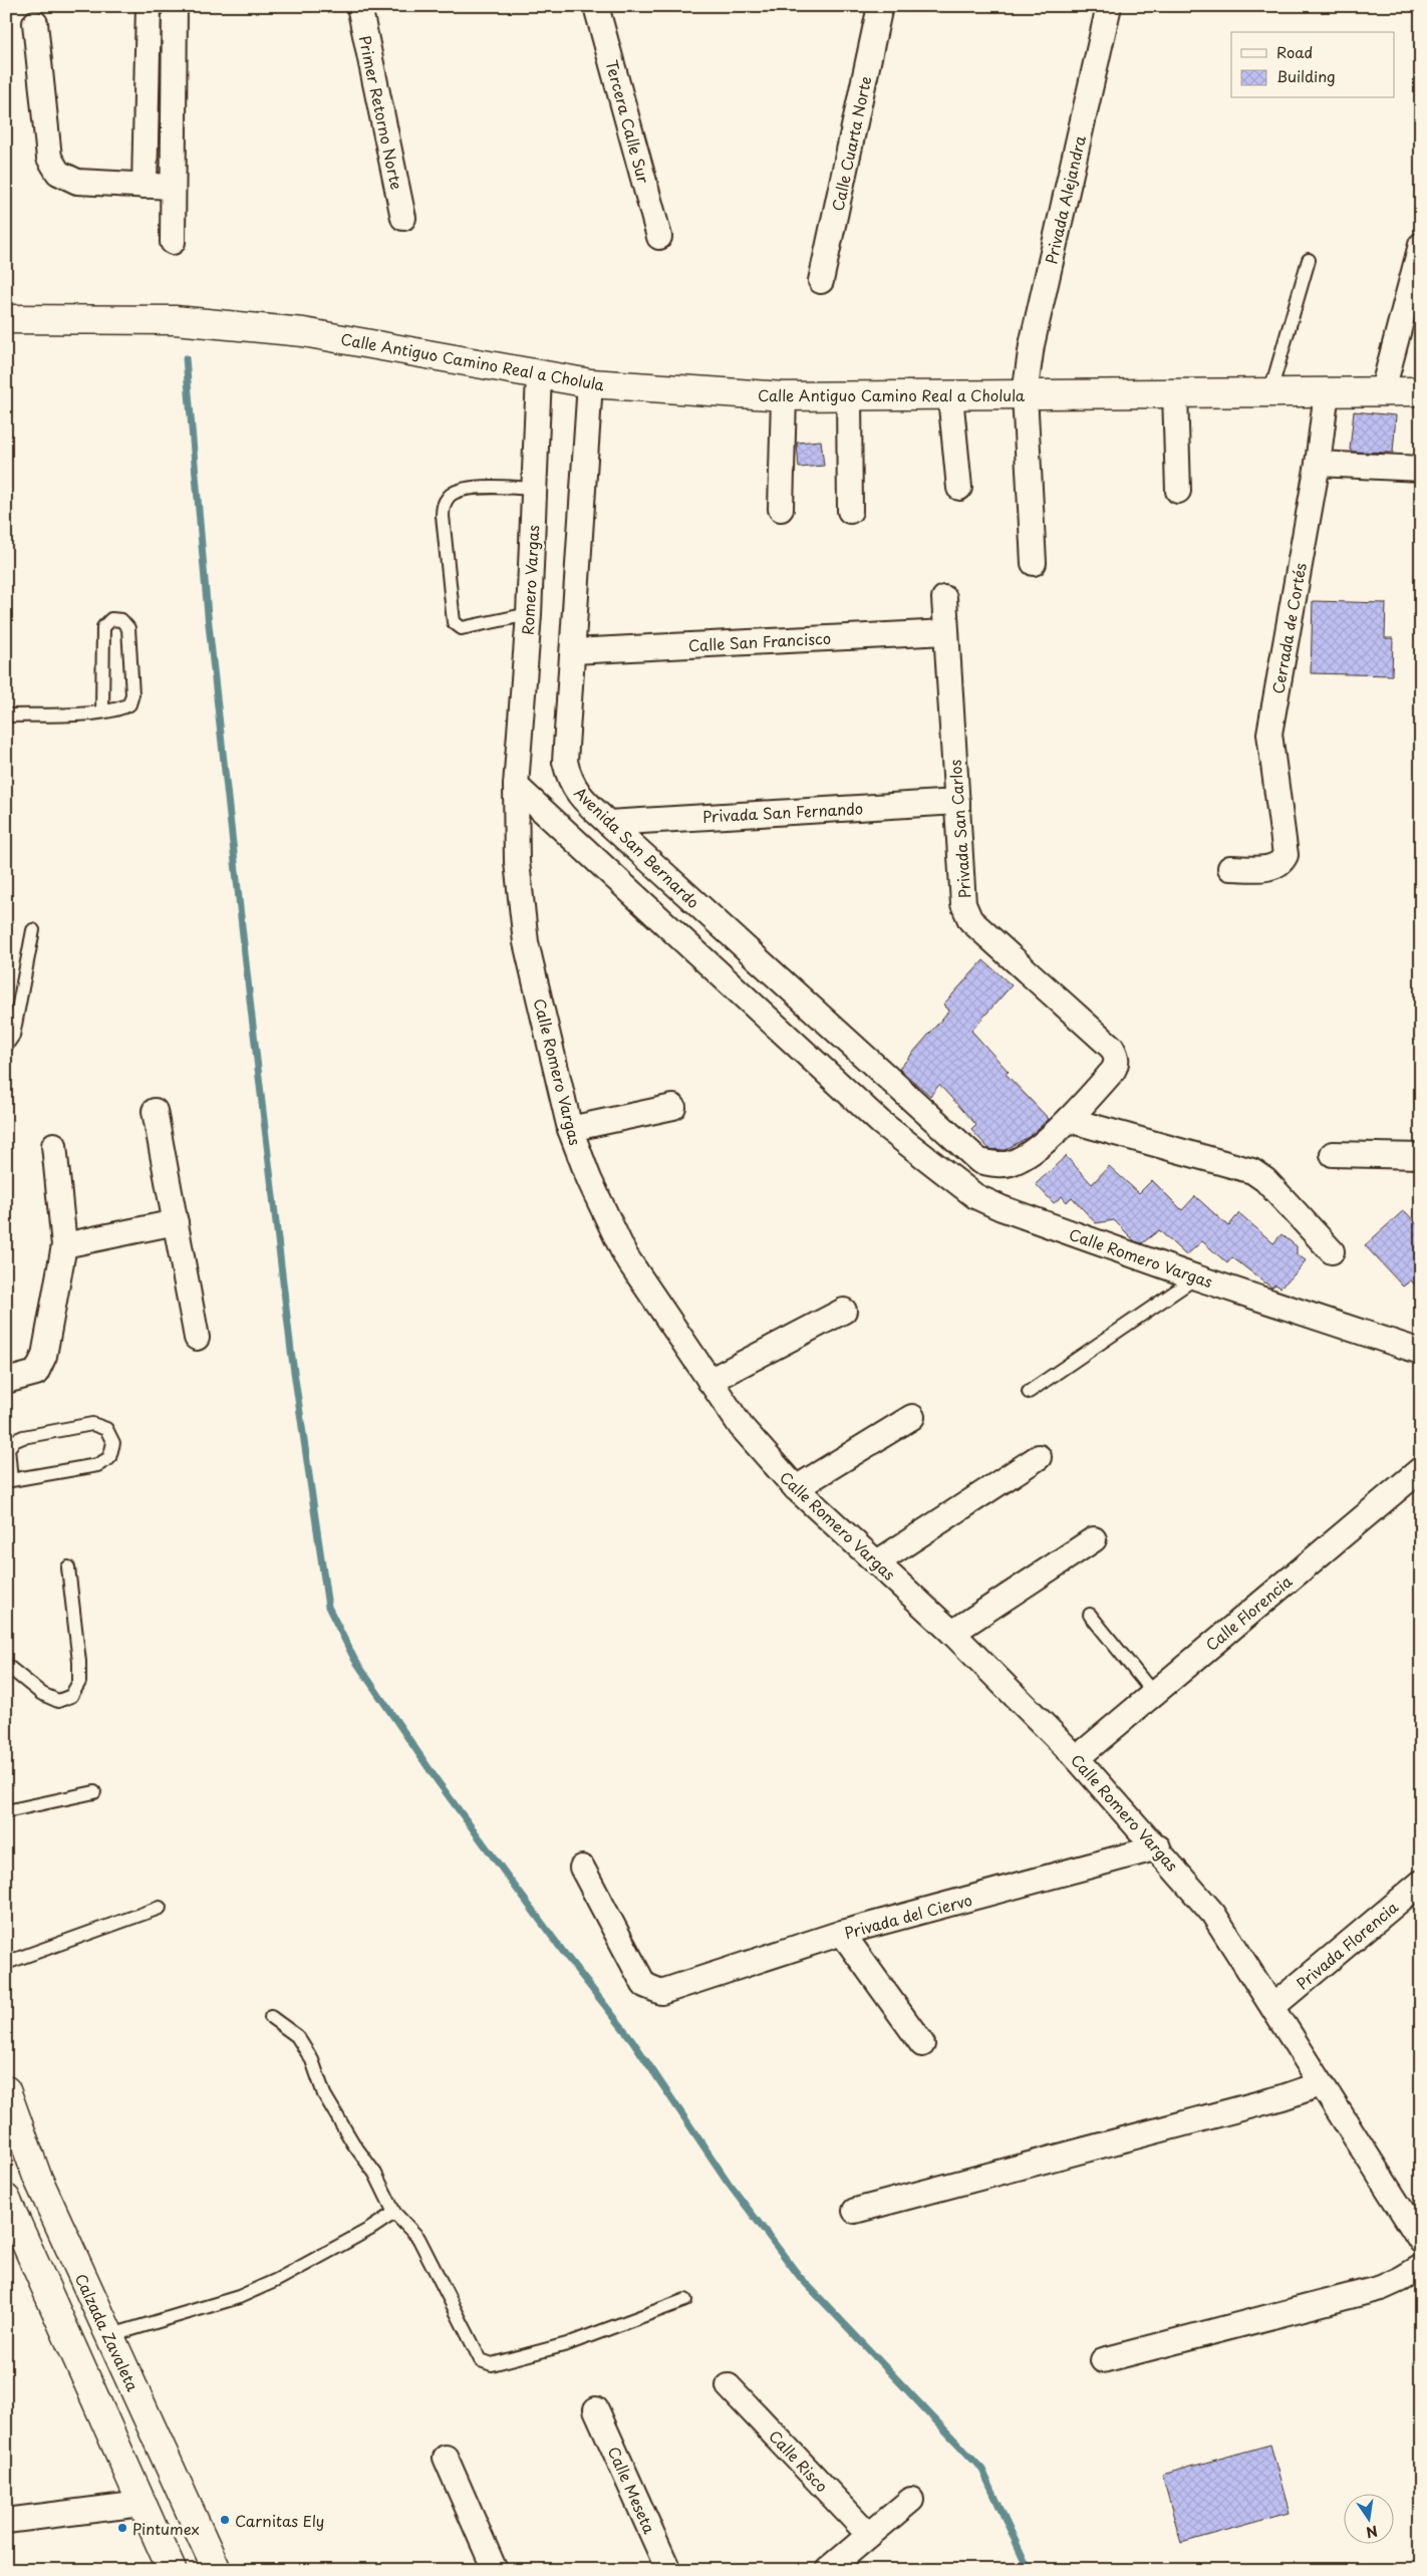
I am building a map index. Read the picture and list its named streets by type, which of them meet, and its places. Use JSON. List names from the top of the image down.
{
  "streets": {
    "main road": ["Calle Antiguo Camino Real a Cholula", "Calzada Zavaleta"],
    "street": [
      "Primer Retorno Norte",
      "Tercera Calle Sur",
      "Calle Cuarta Norte",
      "Privada Alejandra",
      "Romero Vargas",
      "Cerrada de Cortés",
      "Calle San Francisco",
      "Privada San Fernando",
      "Privada San Carlos",
      "Avenida San Bernardo",
      "Calle Romero Vargas",
      "Calle Florencia",
      "Privada del Ciervo",
      "Privada Florencia",
      "Calle Risco",
      "Calle Meseta"
    ]
  },
  "crossings": [
    ["Privada Alejandra", "Calle Antiguo Camino Real a Cholula"],
    ["Calle Antiguo Camino Real a Cholula", "Romero Vargas"],
    ["Calle Antiguo Camino Real a Cholula", "Cerrada de Cortés"],
    ["Calle Antiguo Camino Real a Cholula", "Avenida San Bernardo"],
    ["Romero Vargas", "Calle Romero Vargas"],
    ["Calle San Francisco", "Privada San Carlos"],
    ["Calle San Francisco", "Avenida San Bernardo"],
    ["Privada San Fernando", "Privada San Carlos"],
    ["Privada San Fernando", "Avenida San Bernardo"],
    ["Privada San Carlos", "Avenida San Bernardo"],
    ["Calle Romero Vargas", "Calle Florencia"],
    ["Calle Romero Vargas", "Privada del Ciervo"],
    ["Calle Romero Vargas", "Privada Florencia"]
  ],
  "places": ["Carnitas Ely", "Pintumex"],
  "legend": ["Road", "Building"],
  "north": "bottom"
}
